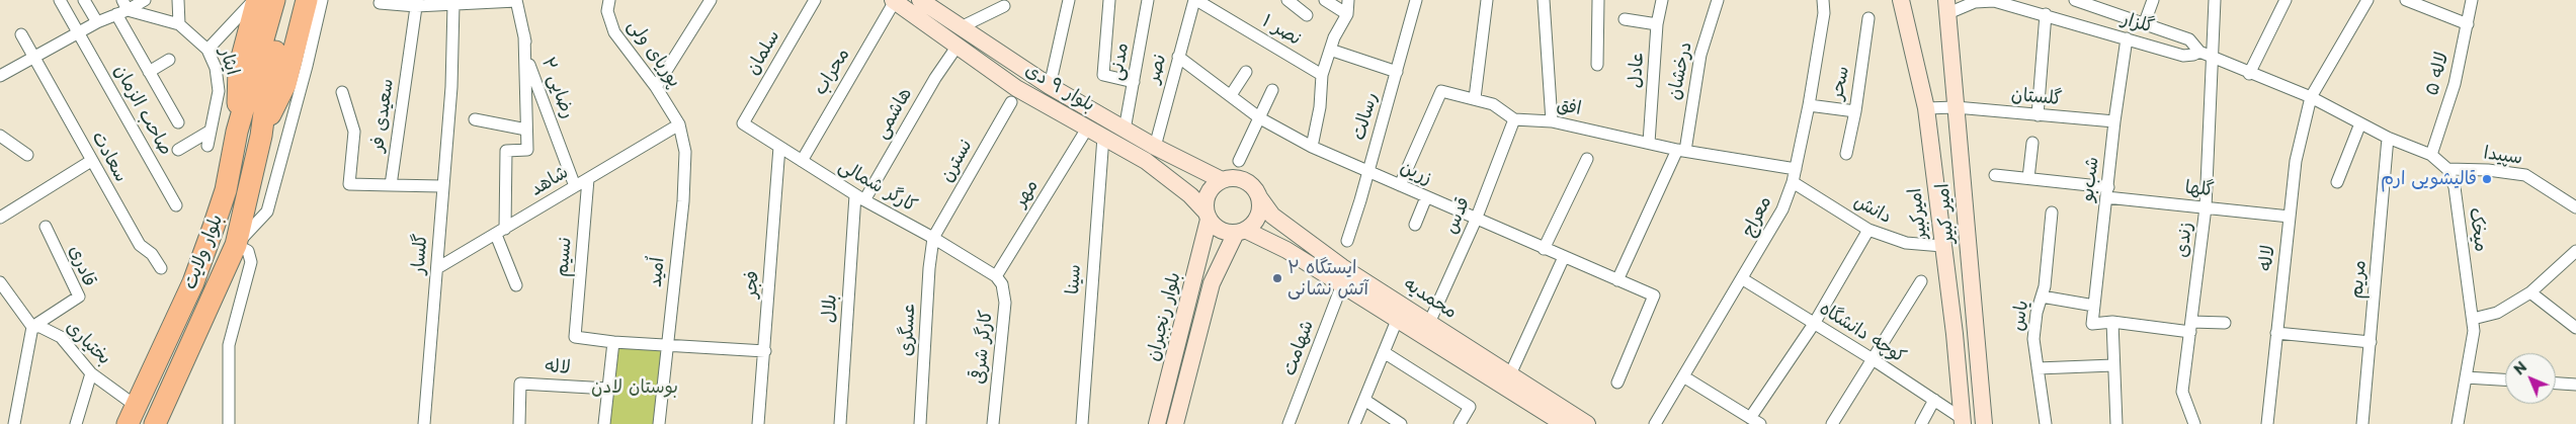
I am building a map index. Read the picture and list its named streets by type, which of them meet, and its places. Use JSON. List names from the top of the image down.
{
  "streets": {
    "highway": ["بلوار ولایت"],
    "street": [
      "گلزار",
      "نصر ۱",
      "سلمان",
      "پوریای ولی",
      "ایثار",
      "مدنی",
      "نصر",
      "عادل",
      "درخشان",
      "محراب",
      "لاله ۵",
      "سحر",
      "رضایی ۲",
      "بلوار ۹ دی",
      "گلستان",
      "افق",
      "صاحب الزمان",
      "هاشمی",
      "سعیدی فر",
      "رسالت",
      "سپیدا",
      "سعادت",
      "نسترن",
      "زرین",
      "شب‌بو",
      "شاهد",
      "کارگر شمالی",
      "گلها",
      "مهر",
      "دانش",
      "امیرکبیر",
      "امیر کبیر",
      "قدس",
      "معراج",
      "میخک",
      "زندی",
      "گلسار",
      "نسیم",
      "لاله",
      "قادری",
      "اُمید",
      "سینا",
      "مریم",
      "فجر",
      "محمدیه",
      "بلال",
      "یاس",
      "بلوار رنجبران",
      "عسگری",
      "کوچه دانشگاه",
      "بختیاری",
      "کارگر شرقی",
      "شهامت"
    ]
  },
  "crossings": [
    ["گلزار", "لاله ۵"],
    ["گلزار", "شب‌بو"],
    ["گلزار", "امیر کبیر"],
    ["گلزار", "زندی"],
    ["گلزار", "لاله"],
    ["گلزار", "مریم"],
    ["نصر ۱", "نصر"],
    ["سلمان", "کارگر شمالی"],
    ["پوریای ولی", "شاهد"],
    ["پوریای ولی", "اُمید"],
    ["مدنی", "بلوار ۹ دی"],
    ["نصر", "بلوار ۹ دی"],
    ["نصر", "زرین"],
    ["عادل", "افق"],
    ["درخشان", "افق"],
    ["درخشان", "زرین"],
    ["محراب", "بلوار ۹ دی"],
    ["محراب", "کارگر شمالی"],
    ["سحر", "معراج"],
    ["رضایی ۲", "شاهد"],
    ["بلوار ۹ دی", "هاشمی"],
    ["بلوار ۹ دی", "مهر"],
    ["بلوار ۹ دی", "سینا"],
    ["بلوار ۹ دی", "محمدیه"],
    ["بلوار ۹ دی", "بلوار رنجبران"],
    ["گلستان", "شب‌بو"],
    ["گلستان", "امیرکبیر"],
    ["گلستان", "امیر کبیر"],
    ["افق", "قدس"],
    ["افق", "معراج"],
    ["هاشمی", "کارگر شمالی"],
    ["هاشمی", "بلال"],
    ["رسالت", "زرین"],
    ["سپیدا", "میخک"],
    ["نسترن", "کارگر شمالی"],
    ["نسترن", "عسگری"],
    ["زرین", "قدس"],
    ["شب‌بو", "گلها"],
    ["شاهد", "گلسار"],
    ["شاهد", "نسیم"],
    ["شاهد", "اُمید"],
    ["کارگر شمالی", "مهر"],
    ["کارگر شمالی", "فجر"],
    ["کارگر شمالی", "بلال"],
    ["کارگر شمالی", "عسگری"],
    ["کارگر شمالی", "کارگر شرقی"],
    ["گلها", "زندی"],
    ["گلها", "لاله"],
    ["مهر", "کارگر شرقی"],
    ["دانش", "امیرکبیر"],
    ["دانش", "معراج"],
    ["امیرکبیر", "کوچه دانشگاه"],
    ["قدس", "محمدیه"],
    ["معراج", "کوچه دانشگاه"],
    ["بلوار ولایت", "بختیاری"],
    ["نسیم", "لاله"],
    ["لاله", "اُمید"],
    ["لاله", "فجر"],
    ["قادری", "بختیاری"],
    ["محمدیه", "بلوار رنجبران"],
    ["محمدیه", "شهامت"]
  ],
  "parks": ["بوستان لادن"],
  "places": ["قالیشویی ارم", "ایستگاه ۲ آتش نشانی"],
  "north": "top left"
}
